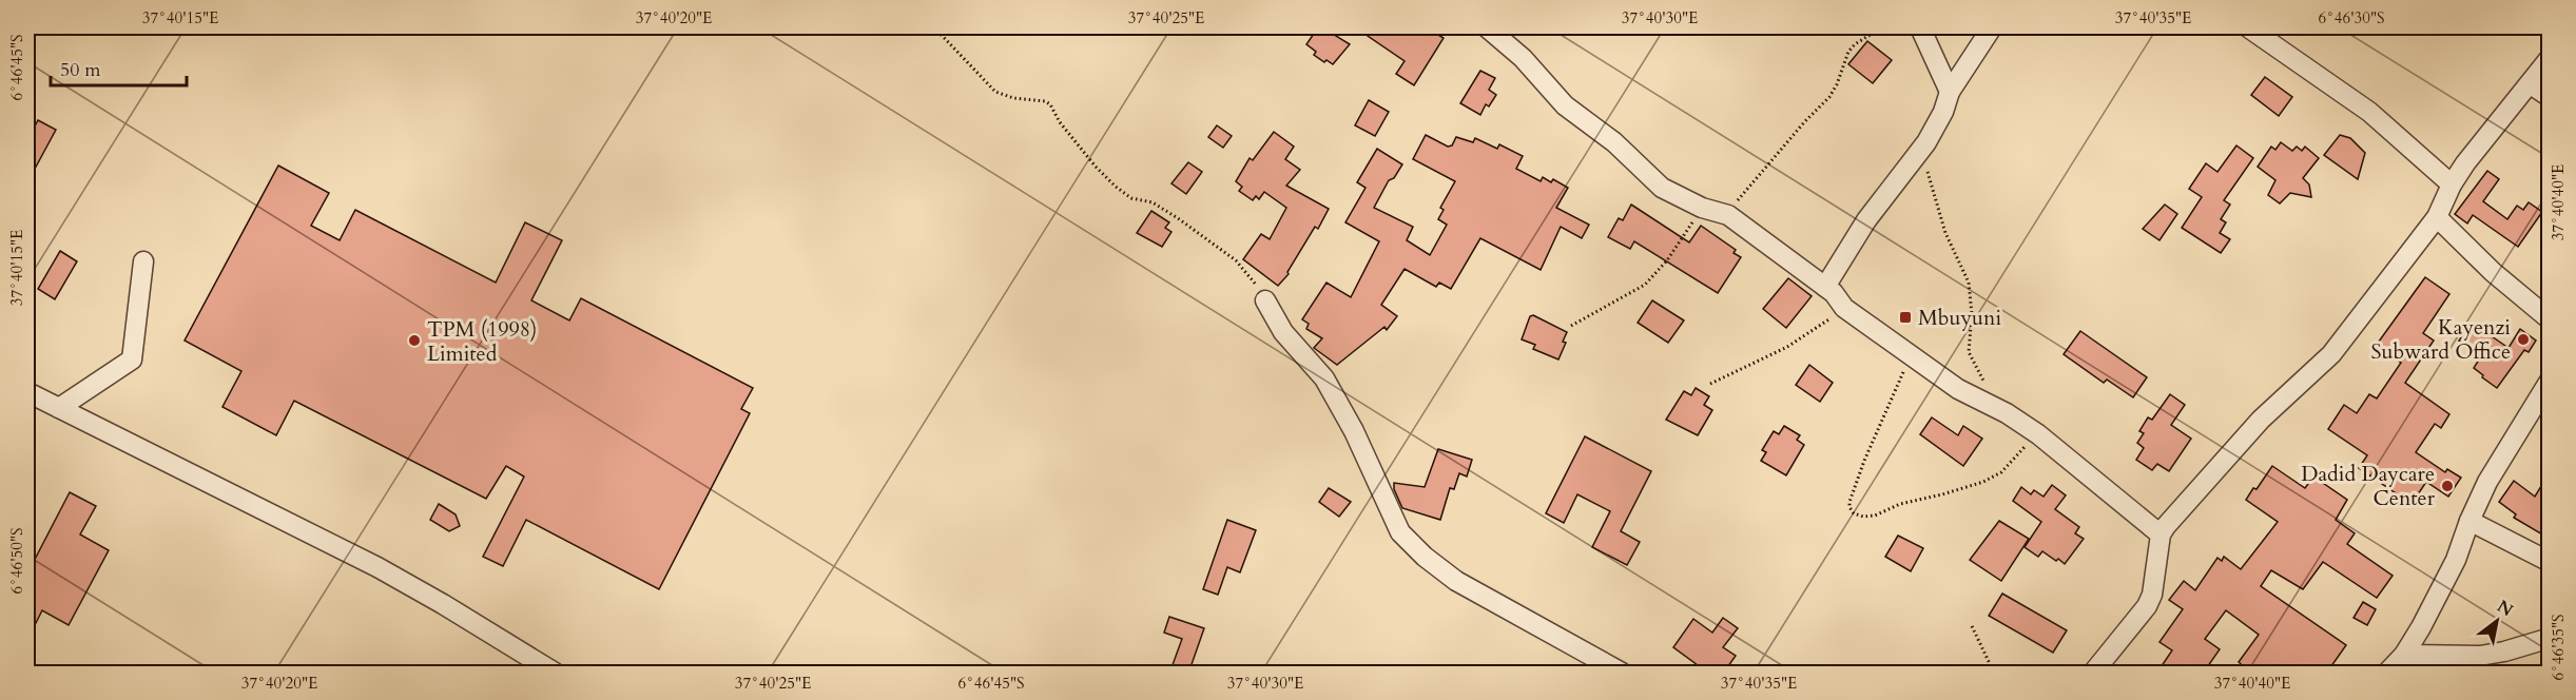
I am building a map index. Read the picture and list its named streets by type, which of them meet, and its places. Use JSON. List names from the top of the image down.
{
  "places": {
    "transit": ["Mbuyuni"],
    "other": ["Kayenzi Subward Office", "TPM (1998) Limited", "Dadid Daycare Center"]
  },
  "scale_bar": "50 m",
  "north": "top right",
  "coordinates": [
    "37°40'15\"E",
    "37°40'20\"E",
    "37°40'25\"E",
    "37°40'30\"E",
    "37°40'35\"E",
    "6°46'30\"S",
    "6°46'45\"S",
    "37°40'40\"E",
    "6°46'50\"S",
    "6°46'35\"S"
  ]
}
